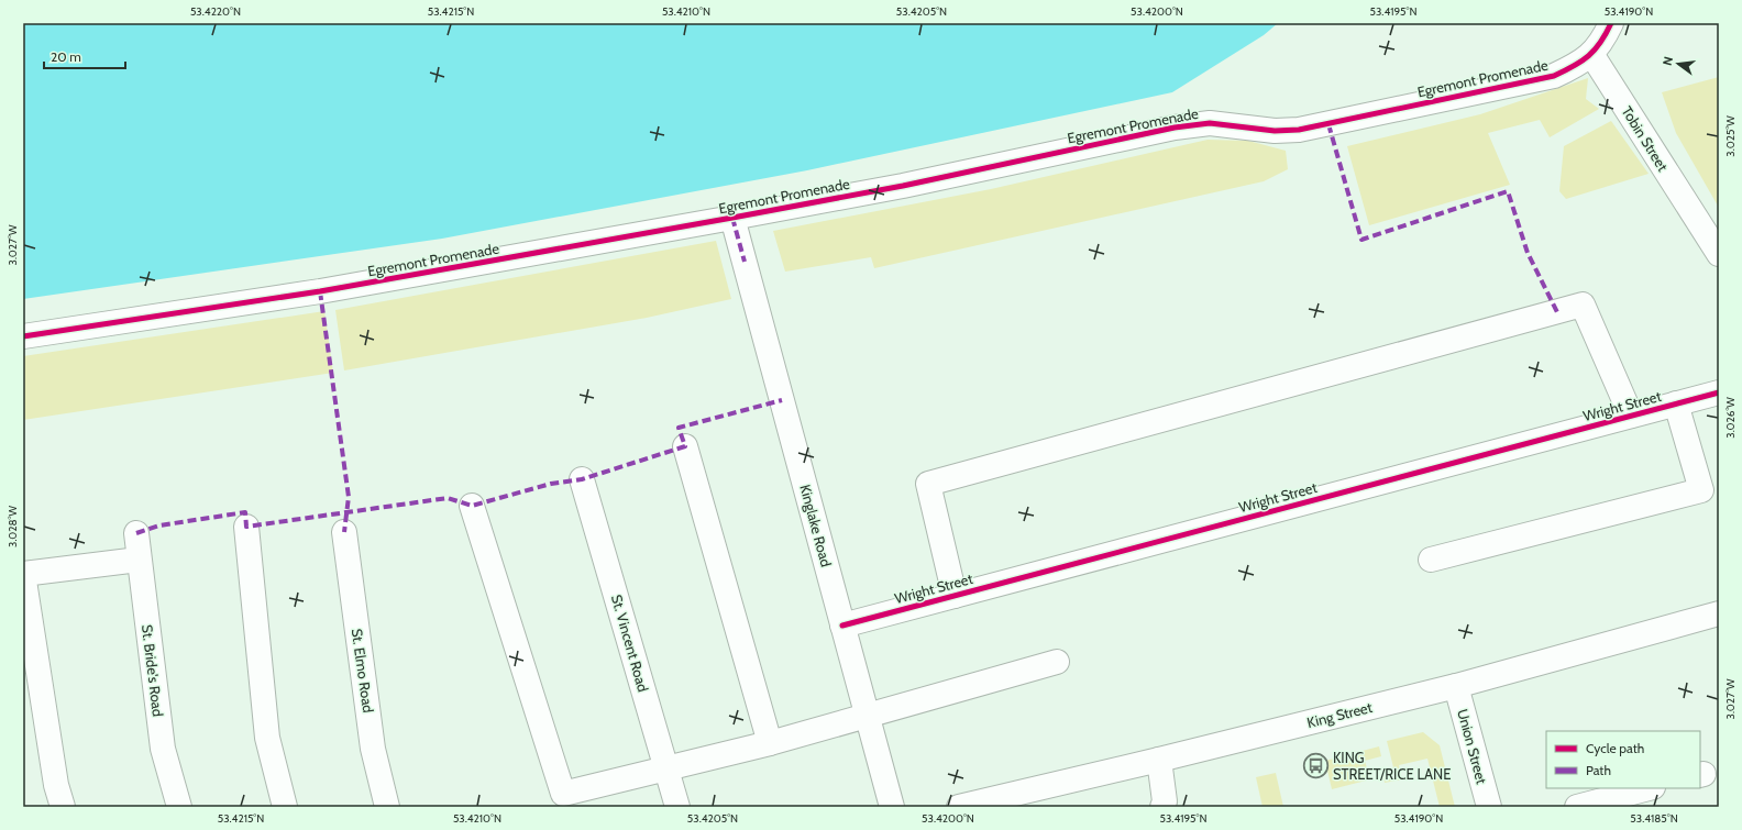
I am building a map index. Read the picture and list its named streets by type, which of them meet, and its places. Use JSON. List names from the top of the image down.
{
  "streets": {
    "street": [
      "Egremont Promenade",
      "Tobin Street",
      "Wright Street",
      "Kinglake Road",
      "St. Vincent Road",
      "St. Bride's Road",
      "St. Elmo Road",
      "King Street",
      "Union Street"
    ]
  },
  "crossings": [
    ["Egremont Promenade", "Tobin Street"],
    ["Egremont Promenade", "Kinglake Road"],
    ["Wright Street", "Kinglake Road"],
    ["King Street", "Union Street"]
  ],
  "places": {
    "bus stop": ["KING STREET/RICE LANE"]
  },
  "legend": ["Cycle path", "Path"],
  "scale_bar": "20 m",
  "north": "left",
  "coordinates": [
    "53.4220°N",
    "53.4215°N",
    "53.4210°N",
    "53.4205°N",
    "53.4200°N",
    "53.4195°N",
    "53.4190°N",
    "3.025°W",
    "3.027°W",
    "3.026°W",
    "3.028°W",
    "53.4185°N"
  ]
}
